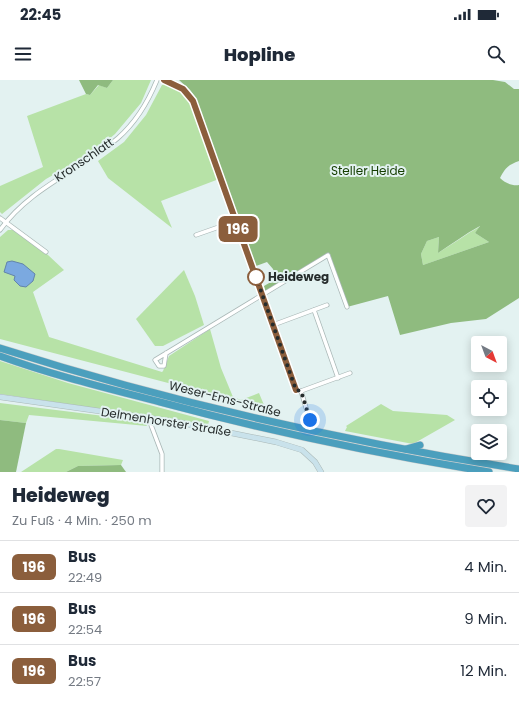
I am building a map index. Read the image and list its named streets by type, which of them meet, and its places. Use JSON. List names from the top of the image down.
{
  "streets": {
    "highway": ["Weser-Ems-Straße"],
    "street": ["Kronschlatt", "Delmenhorster Straße"]
  },
  "parks": ["Steller Heide"],
  "places": ["Heideweg"],
  "lines": ["bus line 196"],
  "north": "bottom right",
  "page": {
    "status": "22:45",
    "header": "Hopline",
    "on_map": "196",
    "heading": ["Heideweg", "Zu Fuß · 4 Min. · 250 m"],
    "list": [
      {
        "mark": "196",
        "name": "Bus",
        "note": "22:49",
        "value": "4 Min."
      },
      {
        "mark": "196",
        "name": "Bus",
        "note": "22:54",
        "value": "9 Min."
      },
      {
        "mark": "196",
        "name": "Bus",
        "note": "22:57",
        "value": "12 Min."
      }
    ]
  }
}
